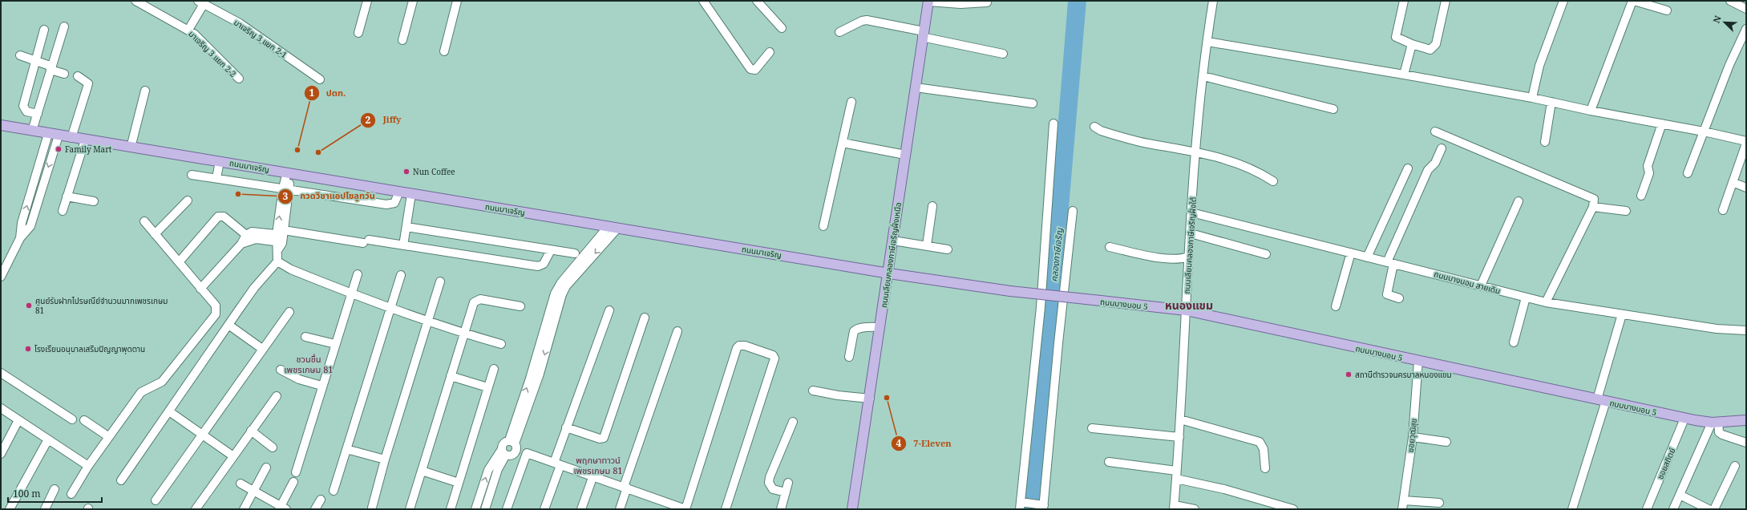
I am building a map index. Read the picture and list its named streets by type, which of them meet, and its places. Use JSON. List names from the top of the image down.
{
  "streets": {
    "main road": ["ถนนมาเจริญ", "ถนนเลียบคลองภาษีเจริญฝั่งเหนือ", "ถนนบางบอน 5"],
    "street": [
      "มาเจริญ 3 แยก 2-1",
      "มาเจริญ 3 แยก 2-2",
      "ถนนเลียบคลองภาษีเจริญฝั่งใต้",
      "ถนนบางบอน สายเดิม",
      "ซอยวุฒิสุข",
      "ซอยสถิตย์"
    ]
  },
  "crossings": [
    ["ถนนมาเจริญ", "ถนนเลียบคลองภาษีเจริญฝั่งเหนือ"],
    ["ถนนมาเจริญ", "ถนนบางบอน 5"],
    ["ถนนเลียบคลองภาษีเจริญฝั่งใต้", "ถนนบางบอน สายเดิม"],
    ["ถนนเลียบคลองภาษีเจริญฝั่งใต้", "ถนนบางบอน 5"],
    ["ถนนบางบอน 5", "ซอยวุฒิสุข"],
    ["ถนนบางบอน 5", "ซอยสถิตย์"]
  ],
  "districts": ["หนองแขม", "ชวนชื่น เพชรเกษม 81", "พฤกษาทาวน์ เพชรเกษม 81"],
  "water": ["คลองภาษีเจริญ"],
  "places": [
    "Family Mart",
    "ปตท.",
    "Jiffy",
    "Nun Coffee",
    "กวดวิชาแอปโซลูทวัน",
    "ศูนย์รับฝากไปรษณีย์จำนวนมากเพชรเกษม 81",
    "โรงเรียนอนุบาลเสริมปัญญาพุดตาน",
    "สถานีตำรวจนครบาลหนองแขม",
    "7-Eleven"
  ],
  "scale_bar": "100 m",
  "north": "top left"
}
